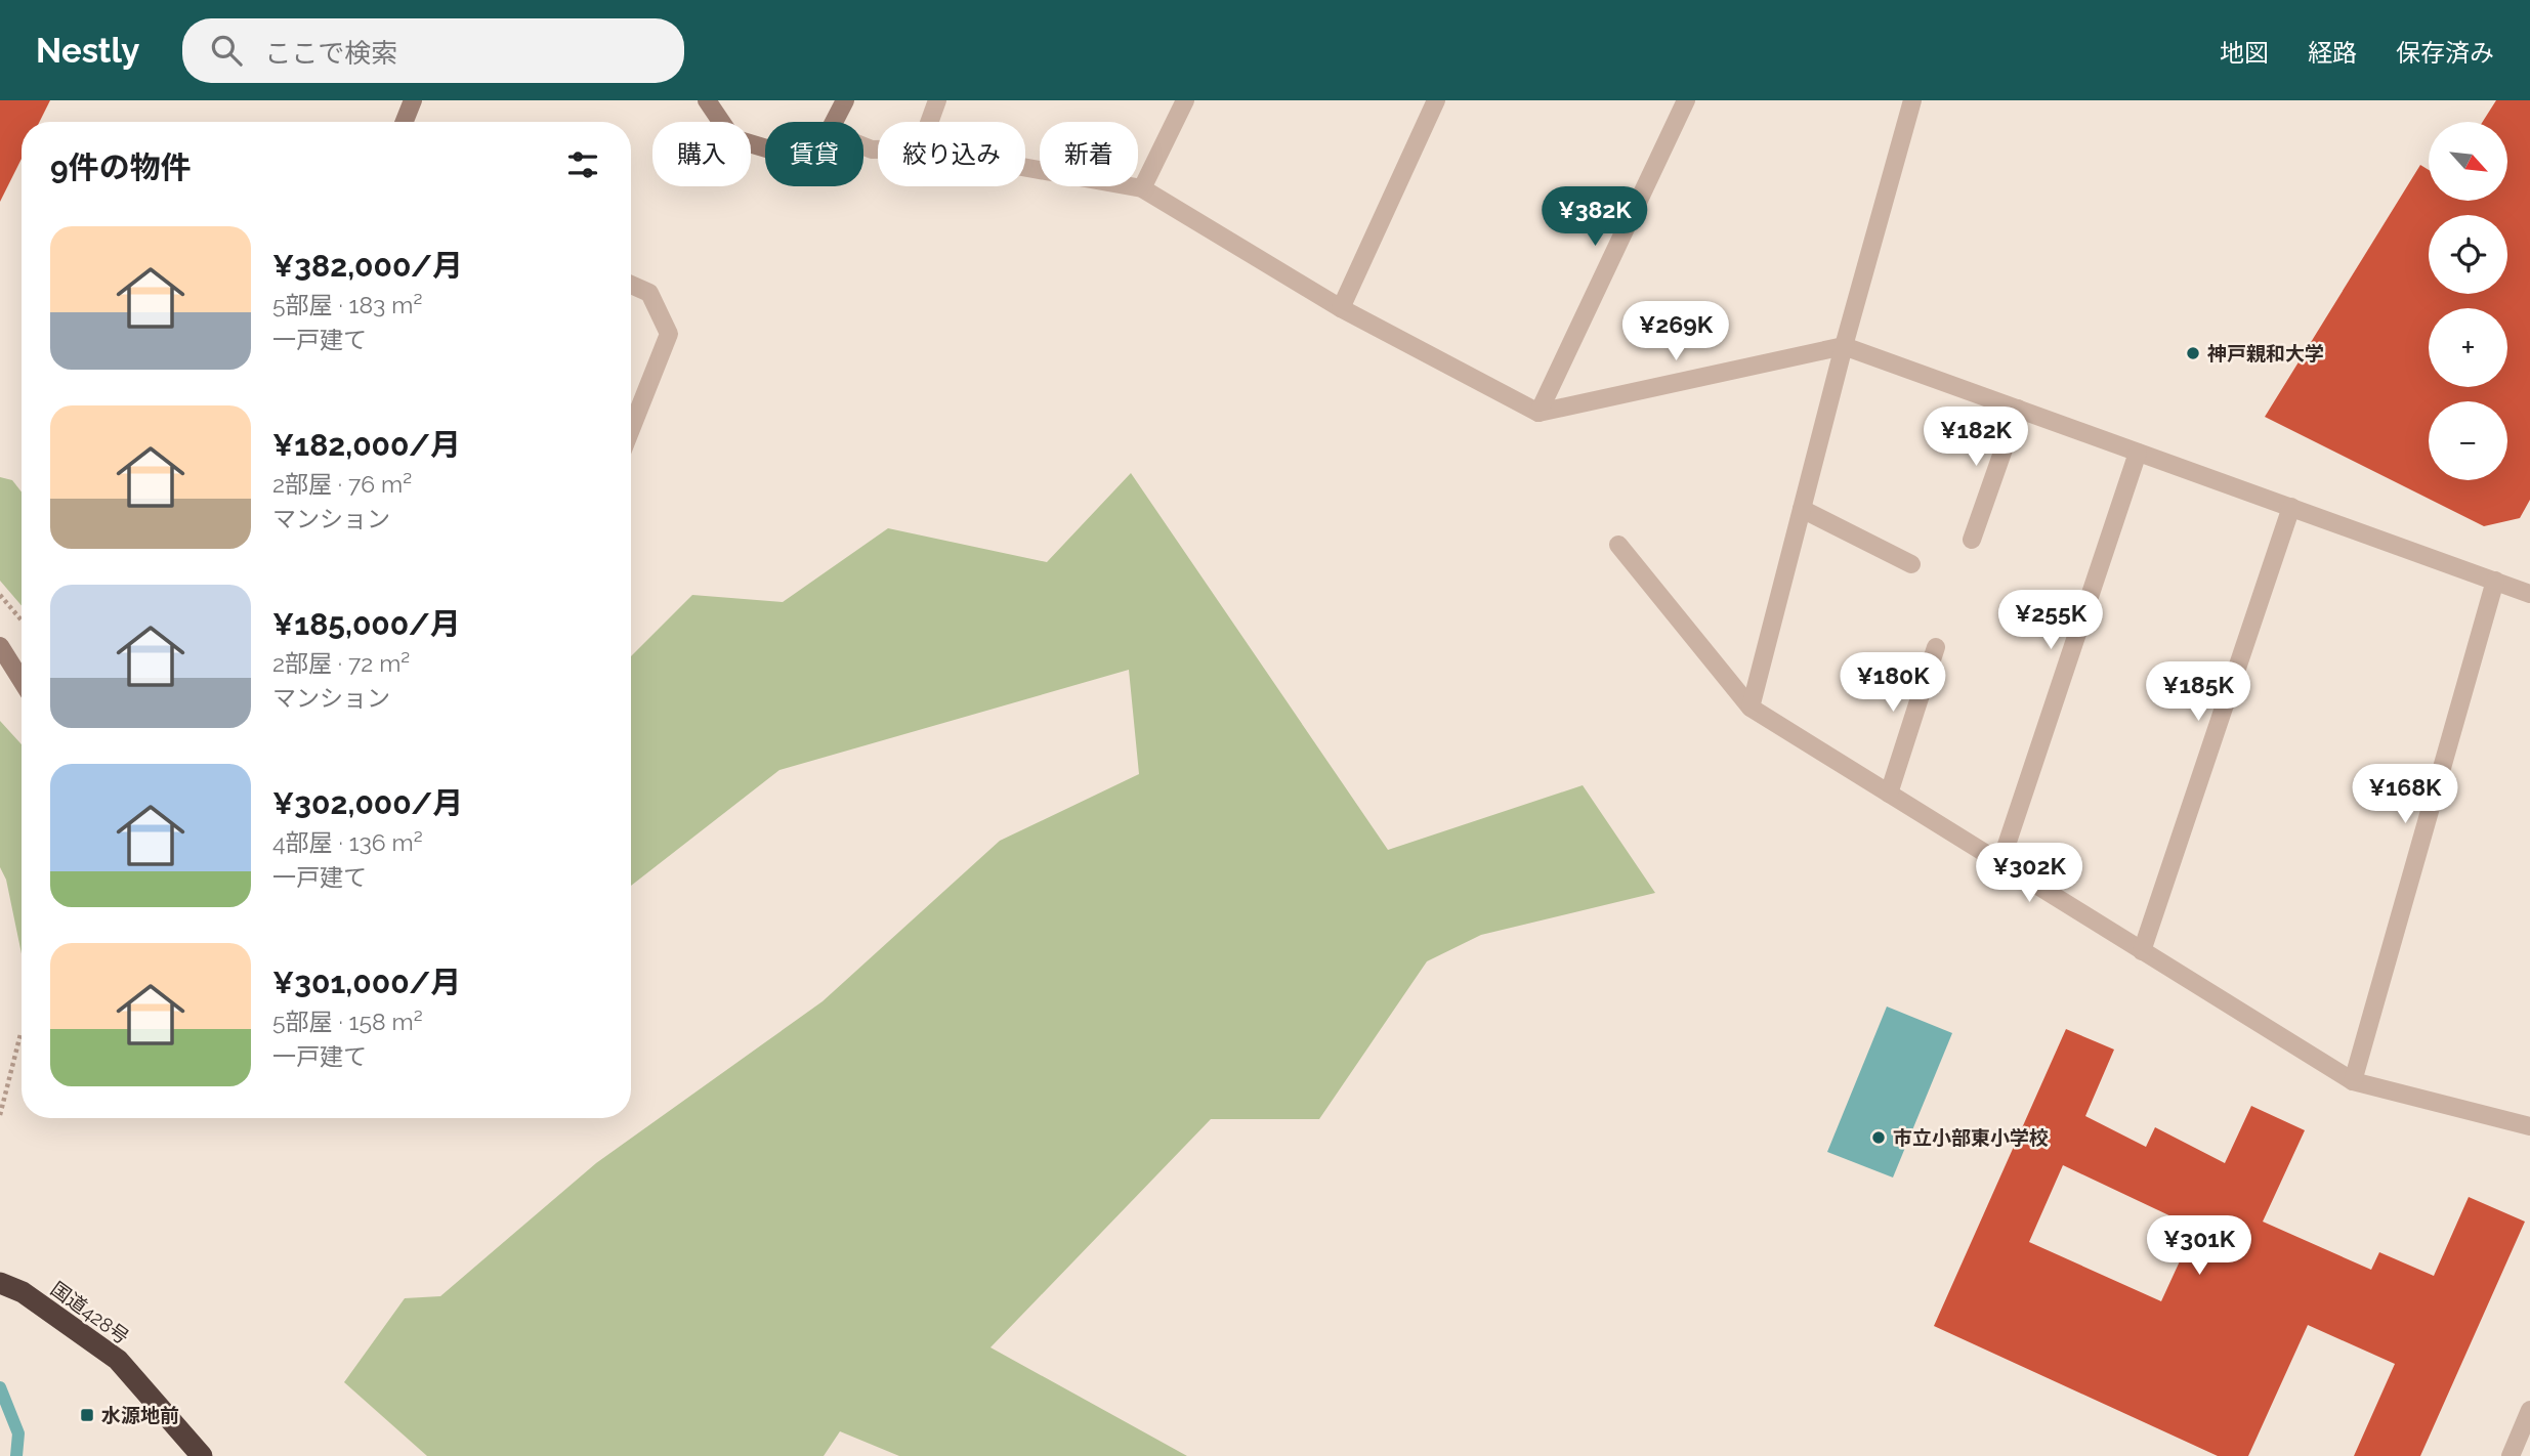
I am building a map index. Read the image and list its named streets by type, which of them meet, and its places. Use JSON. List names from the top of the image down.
{
  "streets": {
    "highway": ["国道428号"]
  },
  "places": {
    "other": ["神戸親和大学", "市立小部東小学校"],
    "transit": ["水源地前"]
  },
  "north": "bottom right",
  "page": {
    "header": "Nestly",
    "search": "ここで検索",
    "nav": ["地図", "経路", "保存済み"],
    "map_buttons": ["+", "−"],
    "chip": [
      "購入",
      "賃貸",
      "絞り込み",
      "新着"
    ],
    "heading": "9件の物件",
    "price": [
      "¥382K",
      "¥269K",
      "¥182K",
      "¥255K",
      "¥180K",
      "¥185K",
      "¥168K",
      "¥302K",
      "¥301K"
    ],
    "list": [
      {
        "name": "¥382,000/月",
        "note": "5部屋 · 183 m² · 一戸建て"
      },
      {
        "name": "¥182,000/月",
        "note": "2部屋 · 76 m² · マンション"
      },
      {
        "name": "¥185,000/月",
        "note": "2部屋 · 72 m² · マンション"
      },
      {
        "name": "¥302,000/月",
        "note": "4部屋 · 136 m² · 一戸建て"
      },
      {
        "name": "¥301,000/月",
        "note": "5部屋 · 158 m² · 一戸建て"
      }
    ]
  }
}
